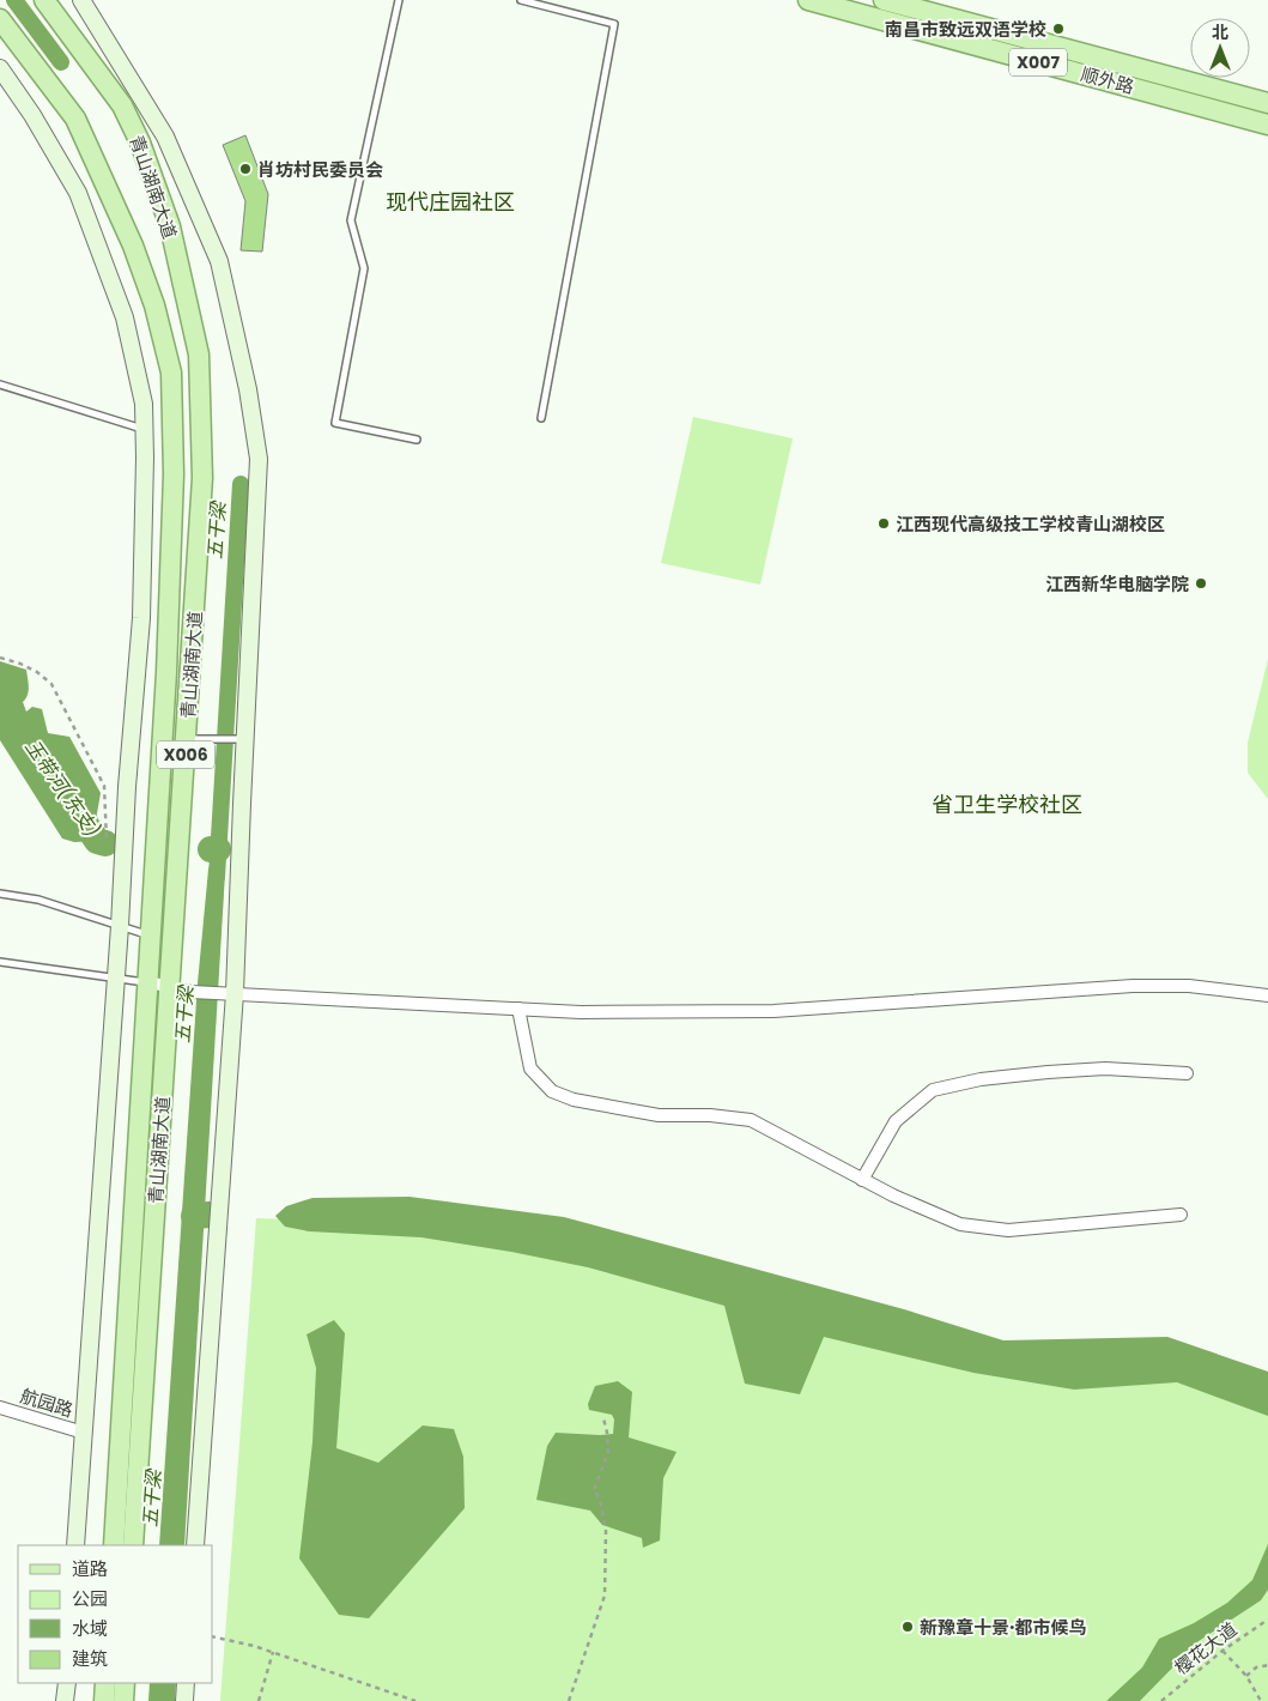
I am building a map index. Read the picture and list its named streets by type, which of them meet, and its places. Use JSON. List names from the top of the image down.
{
  "streets": {
    "main road": [
      "X007",
      "顺外路",
      "青山湖南大道",
      "X006"
    ],
    "street": ["航园路"],
    "path": ["樱花大道"]
  },
  "districts": ["现代庄园社区", "省卫生学校社区"],
  "water": ["五干梁", "玉带河(东支)"],
  "places": [
    "南昌市致远双语学校",
    "肖坊村民委员会",
    "江西现代高级技工学校青山湖校区",
    "江西新华电脑学院",
    "新豫章十景·都市候鸟"
  ],
  "legend": [
    "道路",
    "公园",
    "水域",
    "建筑"
  ],
  "north": "top"
}
